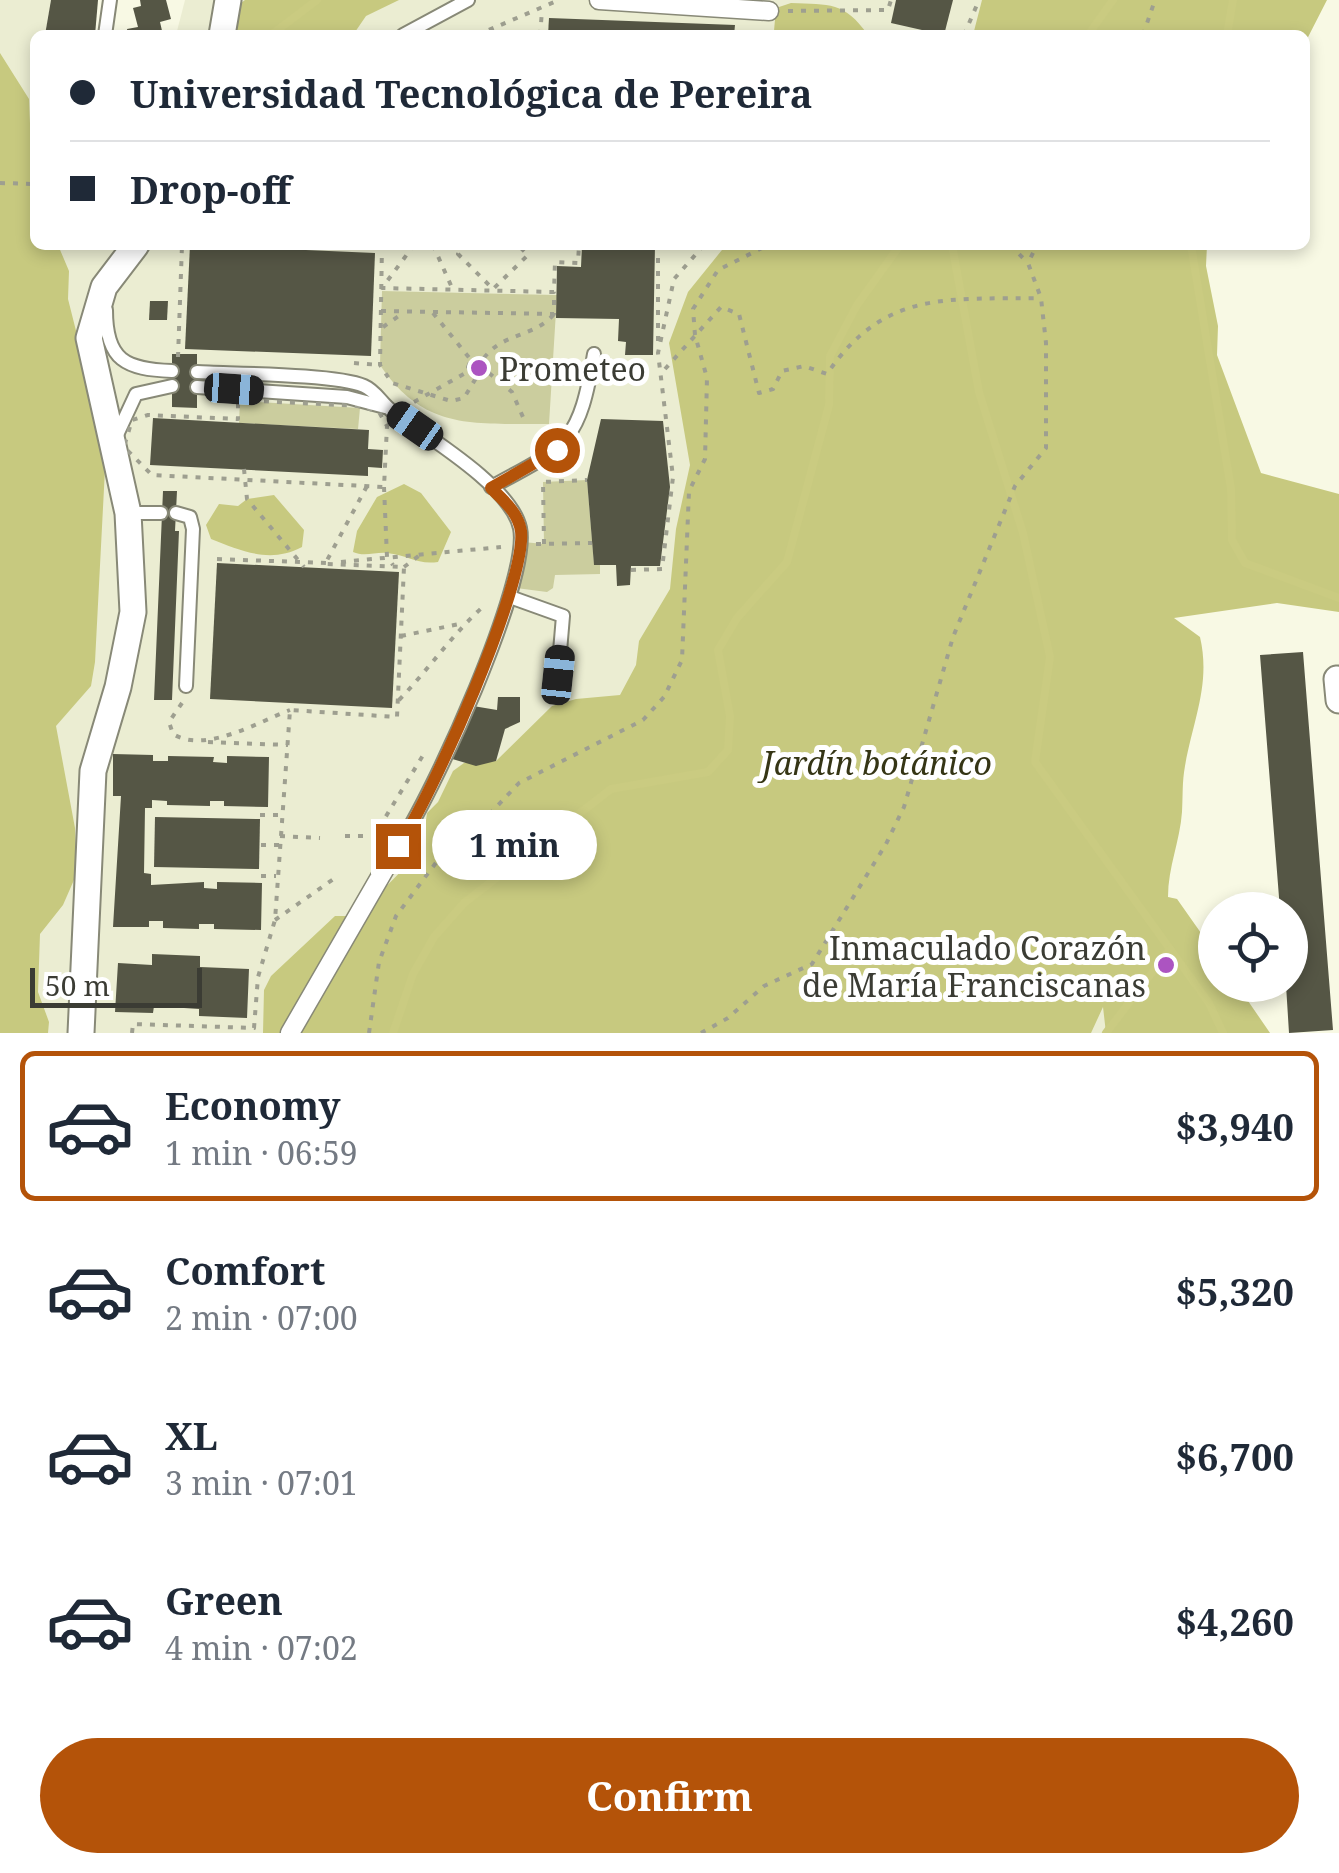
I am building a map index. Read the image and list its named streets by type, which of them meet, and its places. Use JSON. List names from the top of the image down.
{
  "parks": ["Jardín botánico"],
  "places": ["Prometeo", "Inmaculado Corazón de María Franciscanas"],
  "scale_bar": "50 m",
  "page": {
    "banner": ["Universidad Tecnológica de Pereira", "Drop-off"],
    "bubble": "1 min",
    "scale": "50 m",
    "list": [
      {
        "name": "Economy",
        "note": "1 min · 06:59",
        "value": "$3,940"
      },
      {
        "name": "Comfort",
        "note": "2 min · 07:00",
        "value": "$5,320"
      },
      {
        "name": "XL",
        "note": "3 min · 07:01",
        "value": "$6,700"
      },
      {
        "name": "Green",
        "note": "4 min · 07:02",
        "value": "$4,260"
      }
    ],
    "buttons": "Confirm"
  }
}
